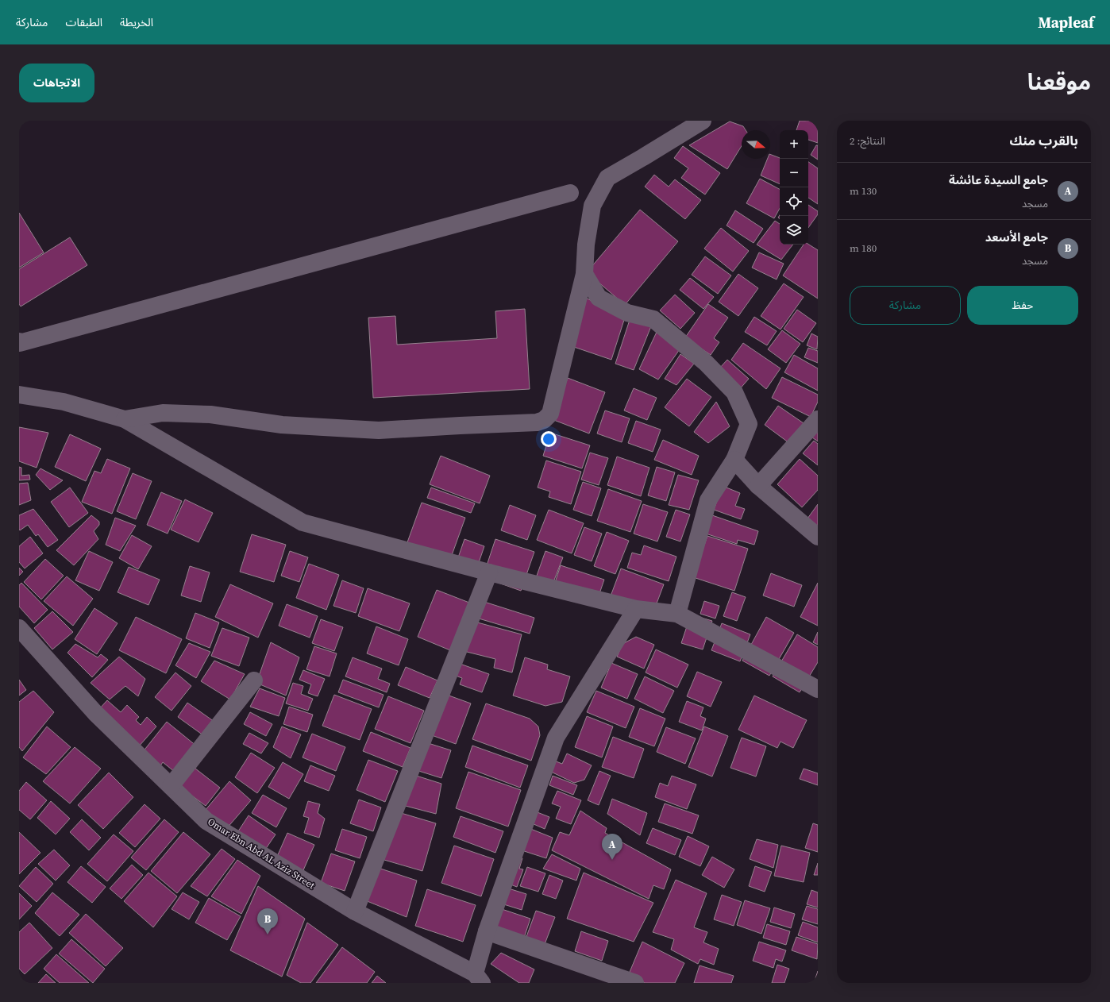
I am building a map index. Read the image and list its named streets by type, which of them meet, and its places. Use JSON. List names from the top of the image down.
{
  "streets": {
    "street": ["Omar Ebn Abd AL Aziz Street"]
  },
  "north": "right",
  "page": {
    "header": "Mapleaf",
    "nav": ["الخريطة", "الطبقات", "مشاركة"],
    "title": "موقعنا",
    "buttons": [
      "الاتجاهات",
      ["حفظ", "مشاركة"]
    ],
    "heading": ["بالقرب منك", "النتائج: 2"],
    "map_buttons": ["+", "−"],
    "list": [
      {
        "mark": "A",
        "name": "جامع السيدة عائشة",
        "note": "مسجد",
        "value": "130 m"
      },
      {
        "mark": "B",
        "name": "جامع الأسعد",
        "note": "مسجد",
        "value": "180 m"
      }
    ],
    "pins": ["A", "B"]
  }
}
